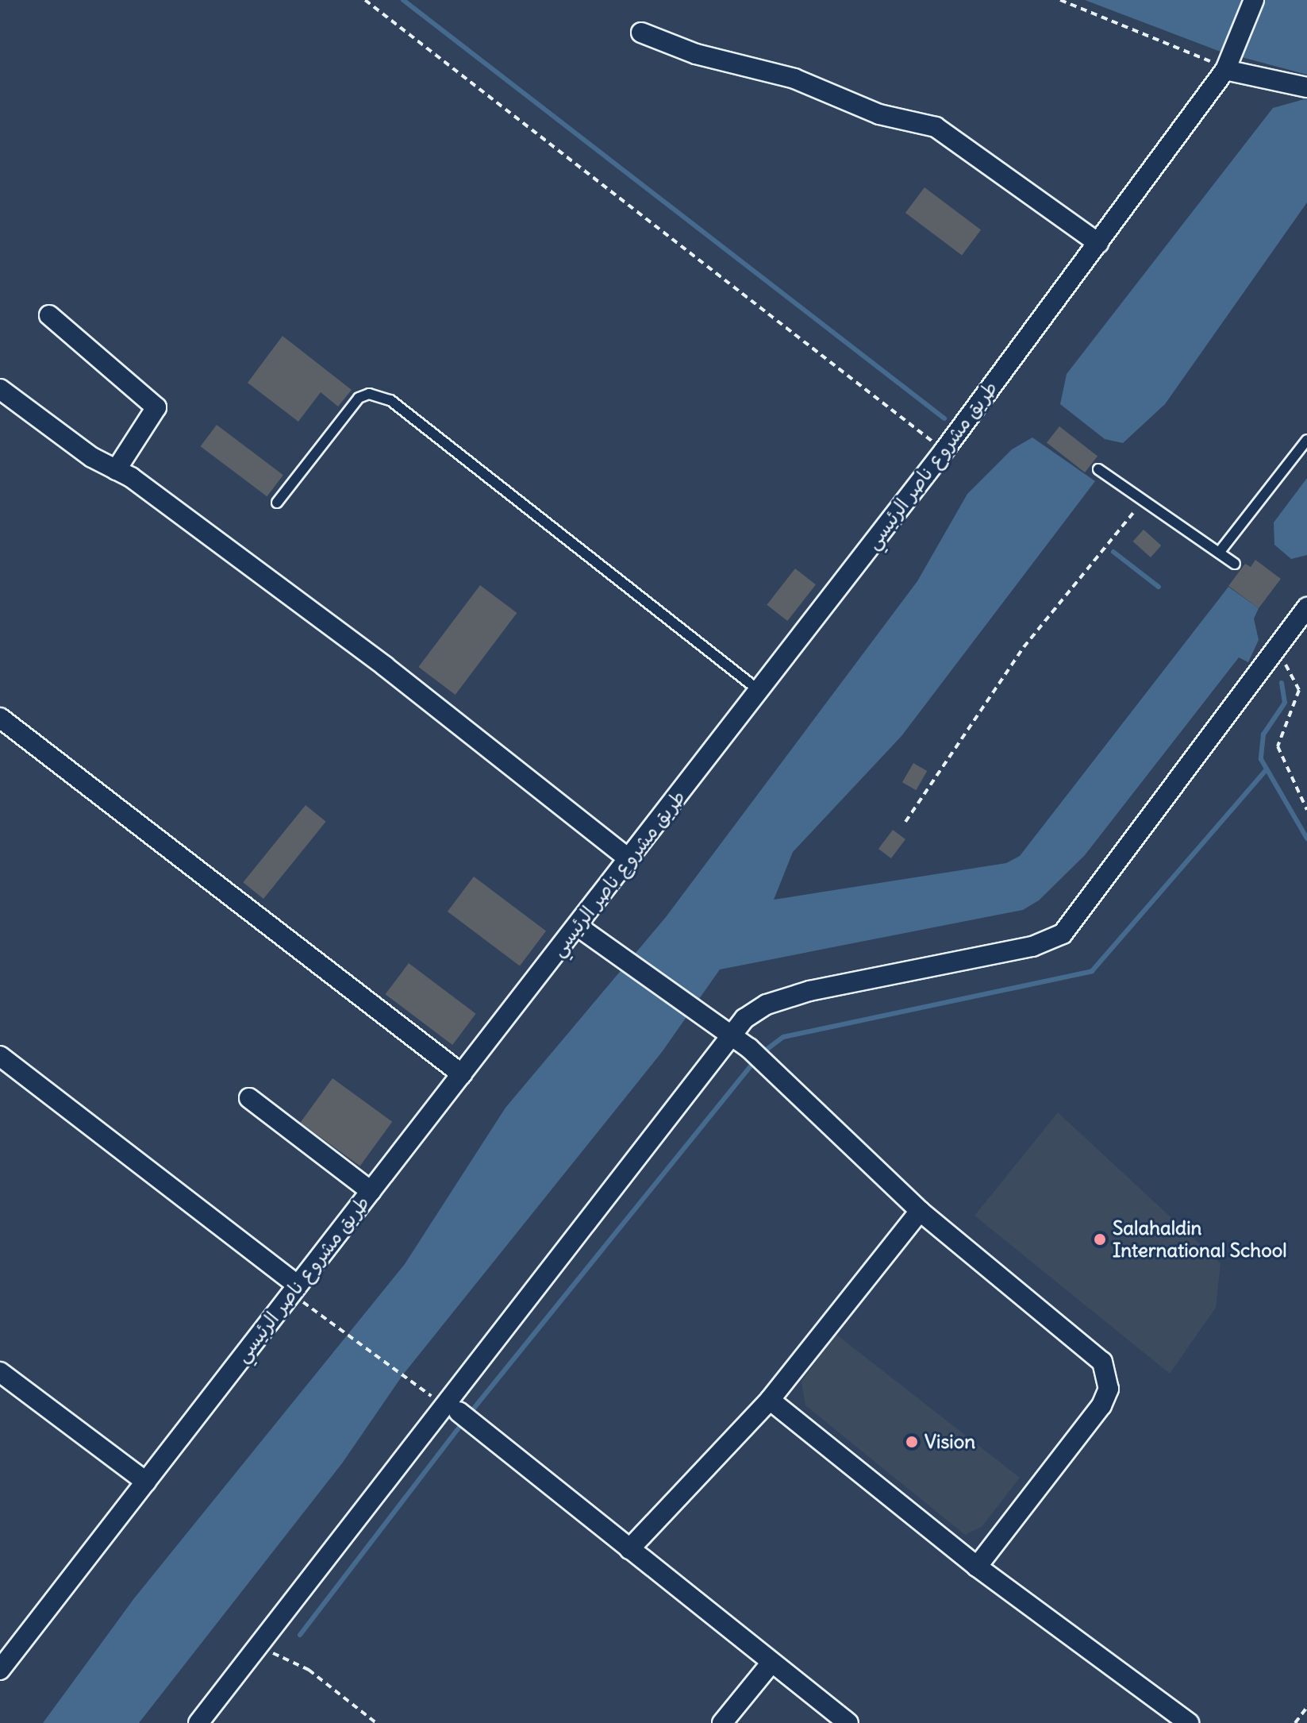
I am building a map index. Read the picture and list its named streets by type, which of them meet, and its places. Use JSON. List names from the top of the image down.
{
  "streets": {
    "street": ["طريق مشروع ناصر الرئيسي"]
  },
  "places": ["Salahaldin International School", "Vision"]
}
